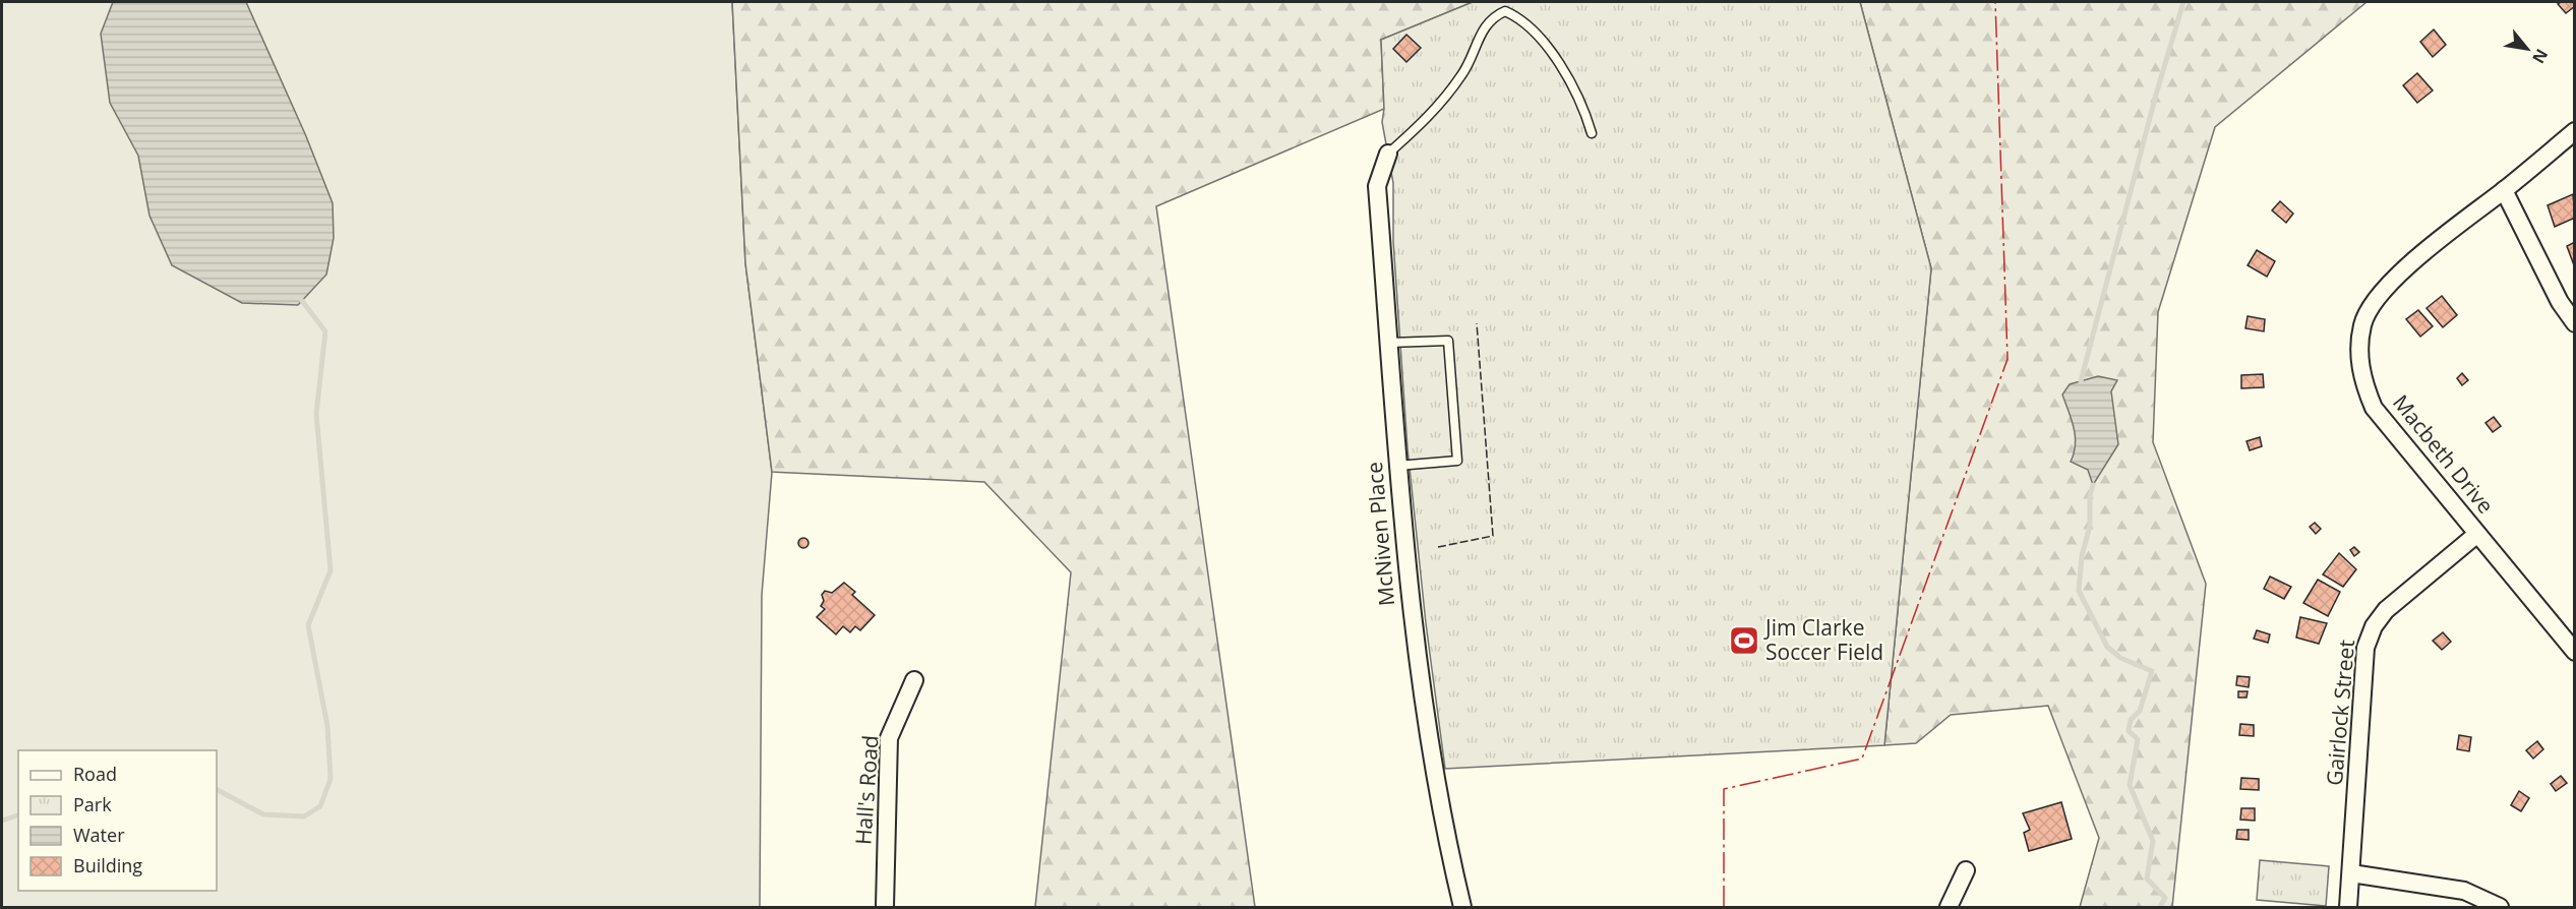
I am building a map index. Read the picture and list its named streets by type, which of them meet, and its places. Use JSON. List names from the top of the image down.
{
  "streets": {
    "street": [
      "Macbeth Drive",
      "McNiven Place",
      "Gairlock Street",
      "Hall's Road"
    ]
  },
  "crossings": [
    ["Macbeth Drive", "Gairlock Street"]
  ],
  "places": {
    "sports": ["Jim Clarke Soccer Field"]
  },
  "legend": [
    "Road",
    "Park",
    "Water",
    "Building"
  ],
  "north": "bottom right"
}
